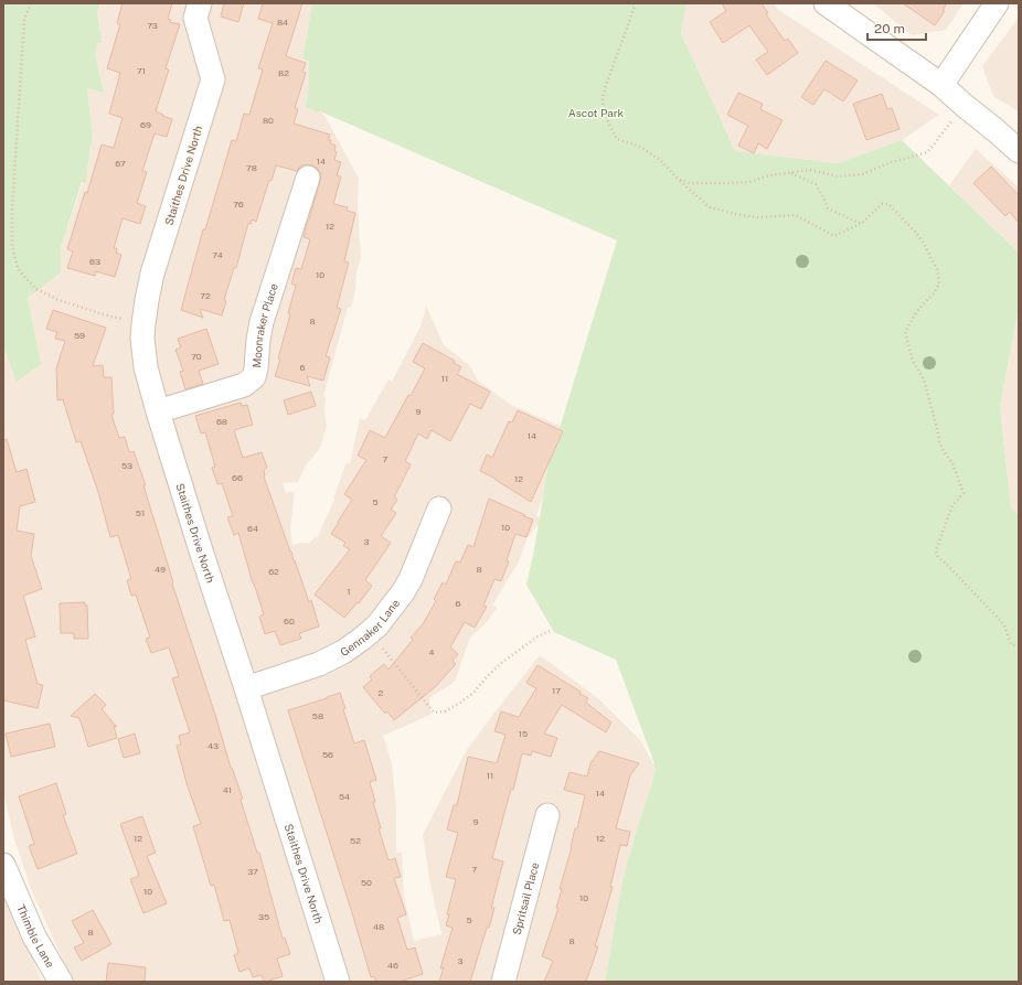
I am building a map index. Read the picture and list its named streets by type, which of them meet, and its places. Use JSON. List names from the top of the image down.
{
  "streets": {
    "street": [
      "Staithes Drive North",
      "Moonraker Place",
      "Gennaker Lane",
      "Spritsail Place",
      "Thimble Lane"
    ]
  },
  "crossings": [
    ["Staithes Drive North", "Moonraker Place"],
    ["Staithes Drive North", "Gennaker Lane"]
  ],
  "parks": ["Ascot Park"],
  "house_numbers": [
    "84",
    "73",
    "71",
    "82",
    "80",
    "69",
    "14",
    "67",
    "78",
    "76",
    "12",
    "74",
    "63",
    "10",
    "72",
    "8",
    "59",
    "70",
    "6",
    "11",
    "9",
    "68",
    "14",
    "7",
    "53",
    "66",
    "12",
    "5",
    "51",
    "10",
    "64",
    "3",
    "49",
    "8",
    "62",
    "1",
    "6",
    "60",
    "4",
    "17",
    "2",
    "58",
    "15",
    "43",
    "56",
    "11",
    "41",
    "14",
    "54",
    "9",
    "12",
    "12",
    "52",
    "7",
    "37",
    "50",
    "10",
    "10",
    "35",
    "5",
    "48",
    "8",
    "8",
    "3",
    "46"
  ],
  "scale_bar": "20 m"
}
